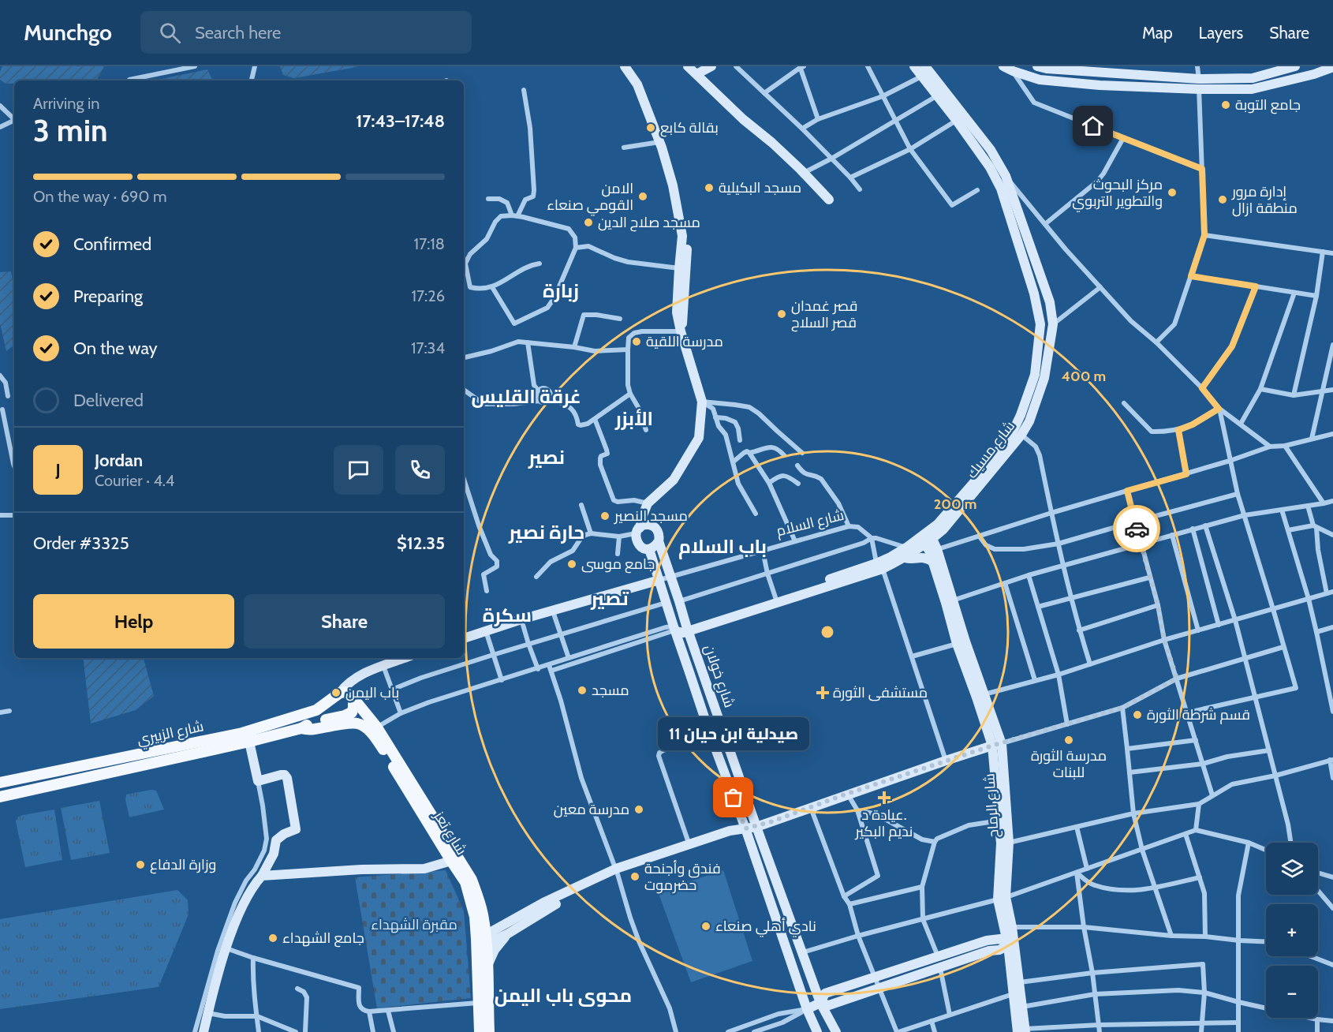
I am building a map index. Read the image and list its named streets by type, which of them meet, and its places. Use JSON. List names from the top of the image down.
{
  "streets": {
    "main road": ["شارع الزبيري", "شارع تعز"],
    "street": [
      "شارع مسيك",
      "شارع السلام",
      "شارع خولان",
      "شارع الرماح"
    ]
  },
  "crossings": [
    ["شارع مسيك", "شارع السلام"],
    ["شارع مسيك", "شارع خولان"],
    ["شارع مسيك", "شارع الرماح"],
    ["شارع السلام", "شارع خولان"],
    ["شارع الزبيري", "شارع تعز"]
  ],
  "districts": [
    "زبارة",
    "غرقة القليس",
    "الأبزر",
    "نصير",
    "حارة نصير",
    "باب السلام",
    "تصير",
    "سكرة",
    "محوى باب اليمن"
  ],
  "parks": ["مقبرة الشهداء"],
  "places": {
    "other": [
      "جامع التوبة",
      "بقالة كابع",
      "مسجد البكيلية",
      "مركز البحوث والتطوير التربوي",
      "الامن القومي صنعاء",
      "إدارة مرور منطقة ازال",
      "مسجد صلاح الدين",
      "قصر غمدان قصر السلاح",
      "مدرسة اللقية",
      "مسجد النصير",
      "جامع موسى",
      "مسجد",
      "باب اليمن",
      "قسم شرطة الثورة",
      "مدرسة الثورة للبنات",
      "صيدلية ابن حيان 11",
      "مدرسة معين",
      "وزارة الدفاع",
      "فندق وأجنحة حضرموت",
      "نادي أهلي صنعاء",
      "جامع الشهداء"
    ],
    "health": ["مستشفى الثورة", "عيادة د. نديم البكير"]
  },
  "page": {
    "header": "Munchgo",
    "search": "Search here",
    "nav": ["Map", "Layers", "Share"],
    "heading": ["3 min", "Arriving in", "17:43–17:48"],
    "panel": [
      "Jordan",
      "Courier · 4.4",
      "Order #3325",
      "$12.35"
    ],
    "bar": "On the way · 690 m",
    "list": [
      ["Confirmed", "17:18"],
      ["Preparing", "17:26"],
      ["On the way", "17:34"],
      "Delivered"
    ],
    "round": "J",
    "buttons": ["Help", "Share"],
    "bubble": "صيدلية ابن حيان 11",
    "map_buttons": ["+", "−"]
  },
  "rings": ["400 m", "200 m"]
}
